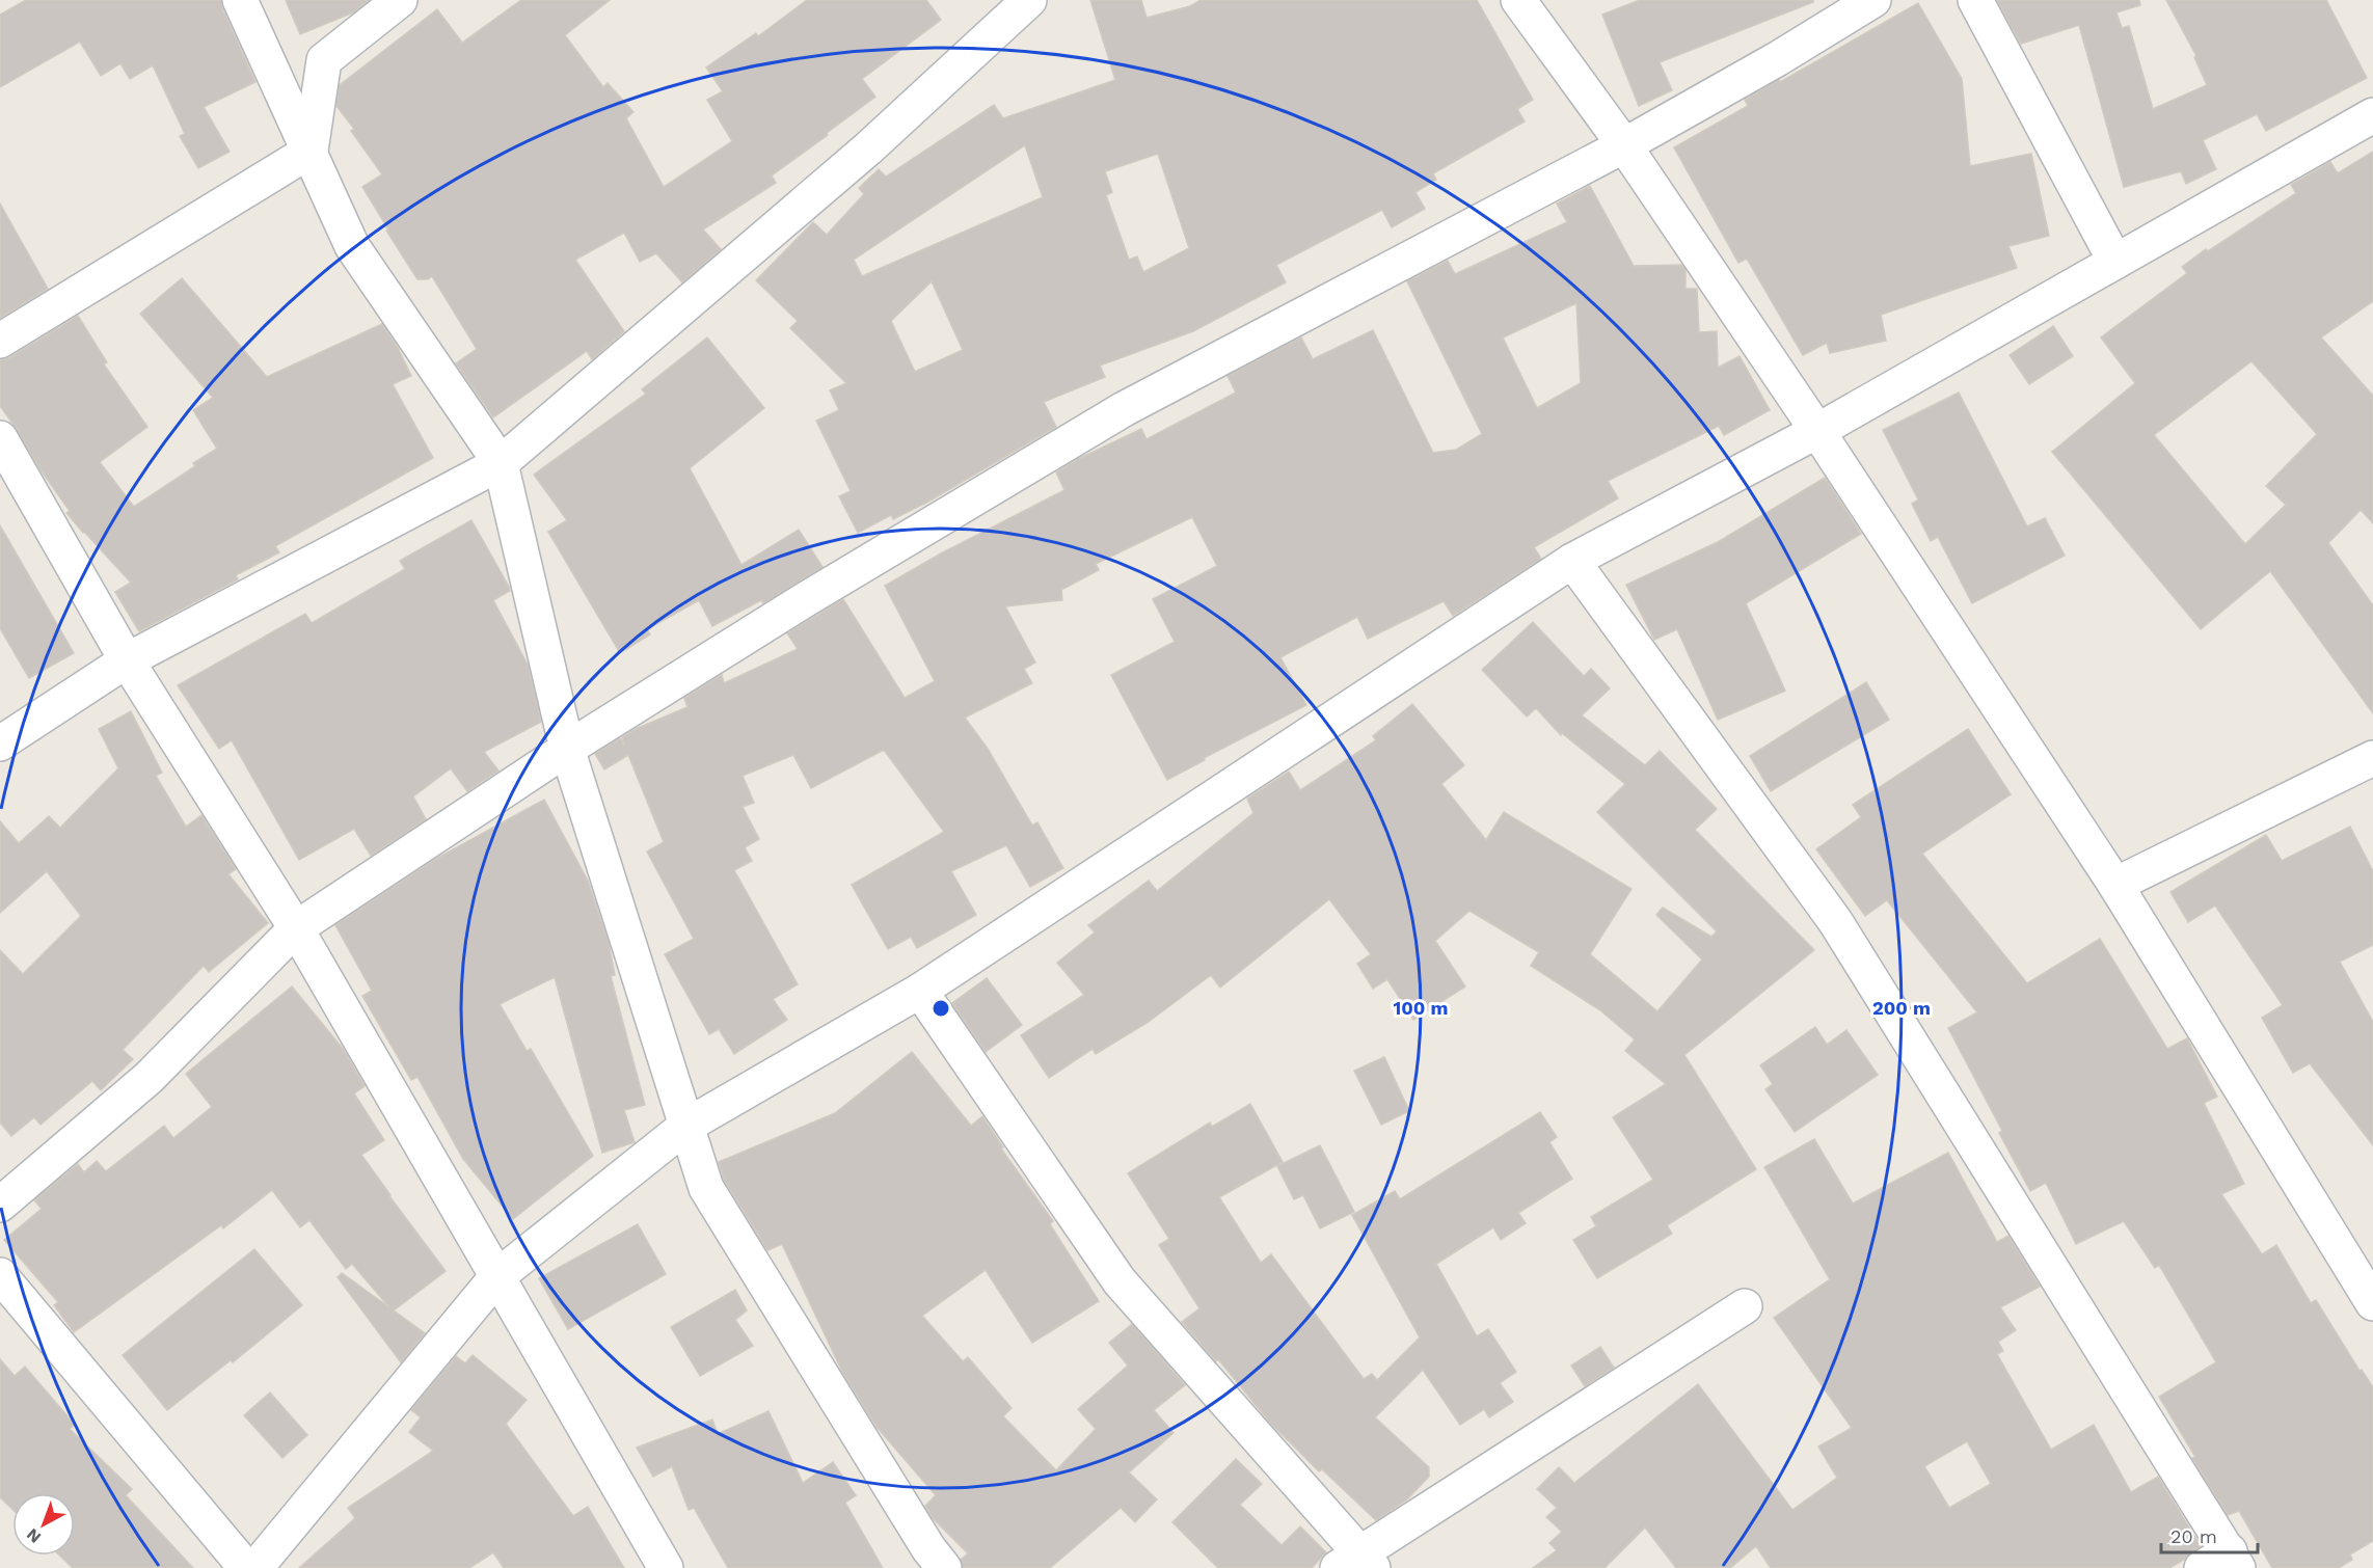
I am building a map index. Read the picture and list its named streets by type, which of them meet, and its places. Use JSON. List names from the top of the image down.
{
  "scale_bar": "20 m",
  "north": "bottom left",
  "rings": ["100 m", "200 m"]
}
